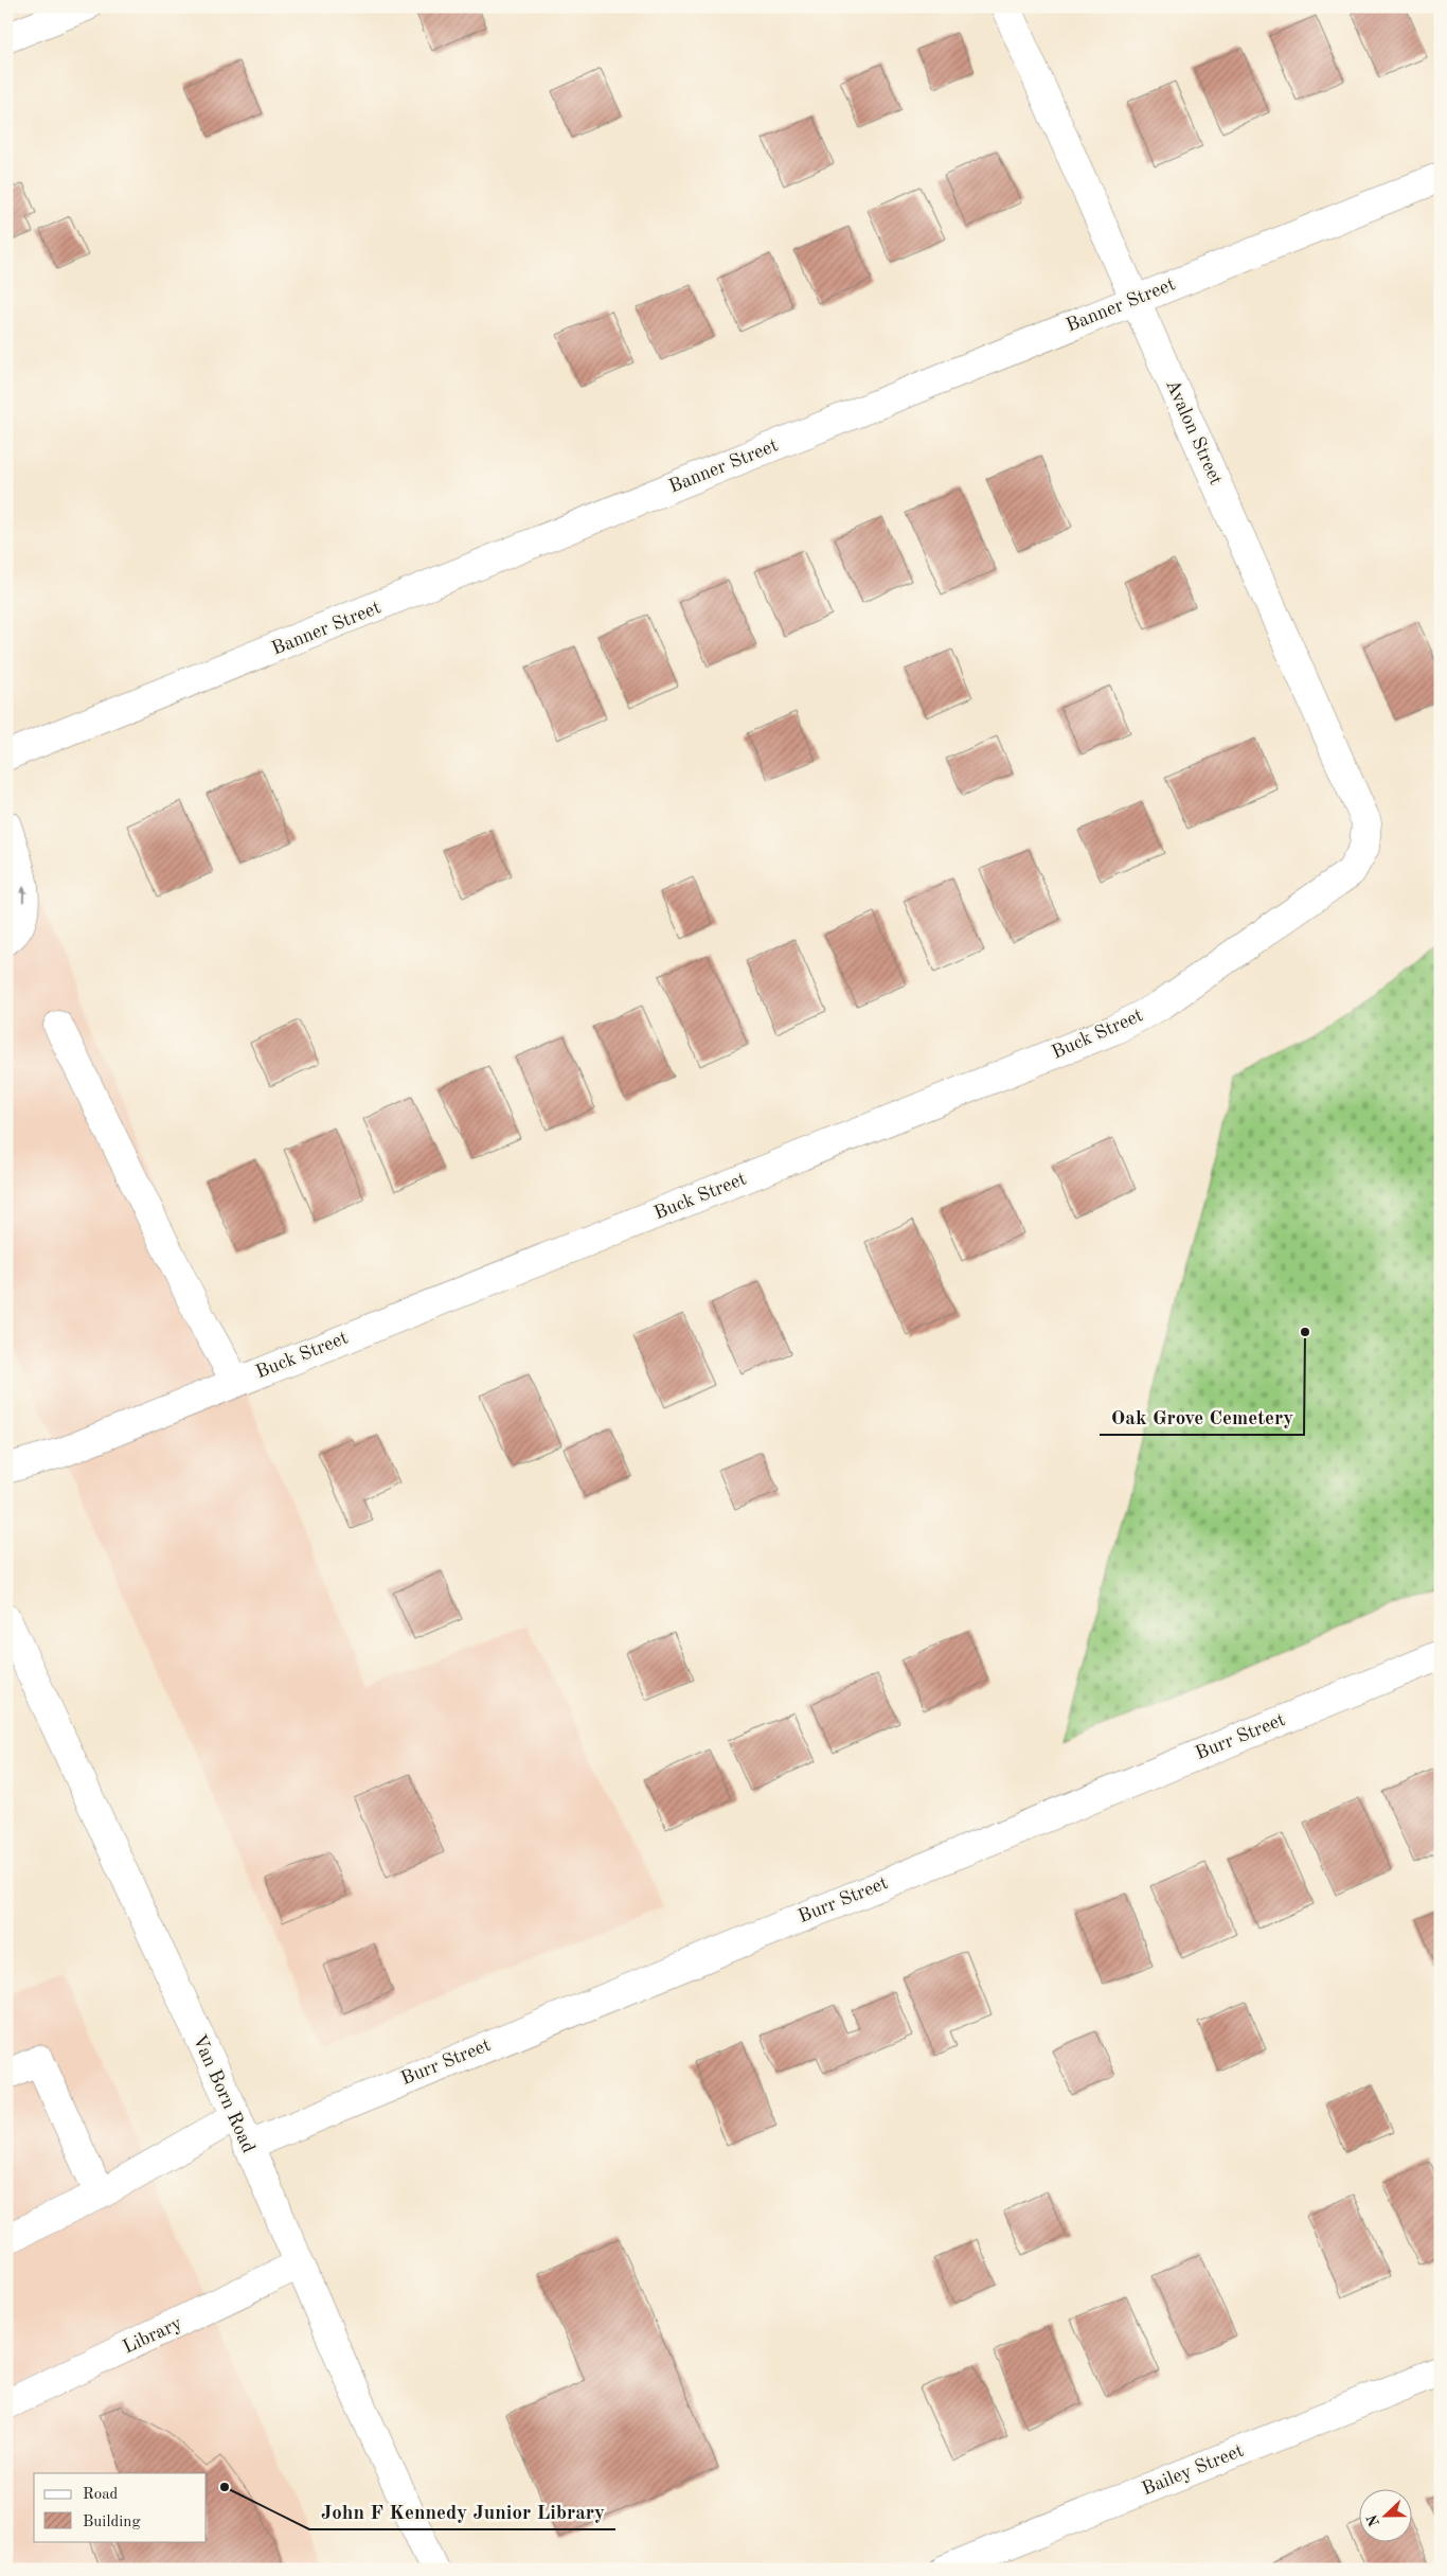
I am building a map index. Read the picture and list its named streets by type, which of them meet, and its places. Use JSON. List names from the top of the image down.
{
  "streets": {
    "street": [
      "Banner Street",
      "Avalon Street",
      "Buck Street",
      "Burr Street",
      "Van Born Road",
      "Library",
      "Bailey Street"
    ]
  },
  "crossings": [
    ["Banner Street", "Avalon Street"],
    ["Avalon Street", "Buck Street"],
    ["Burr Street", "Van Born Road"],
    ["Van Born Road", "Library"]
  ],
  "places": ["Oak Grove Cemetery", "John F Kennedy Junior Library"],
  "legend": ["Road", "Building"],
  "north": "left"
}
